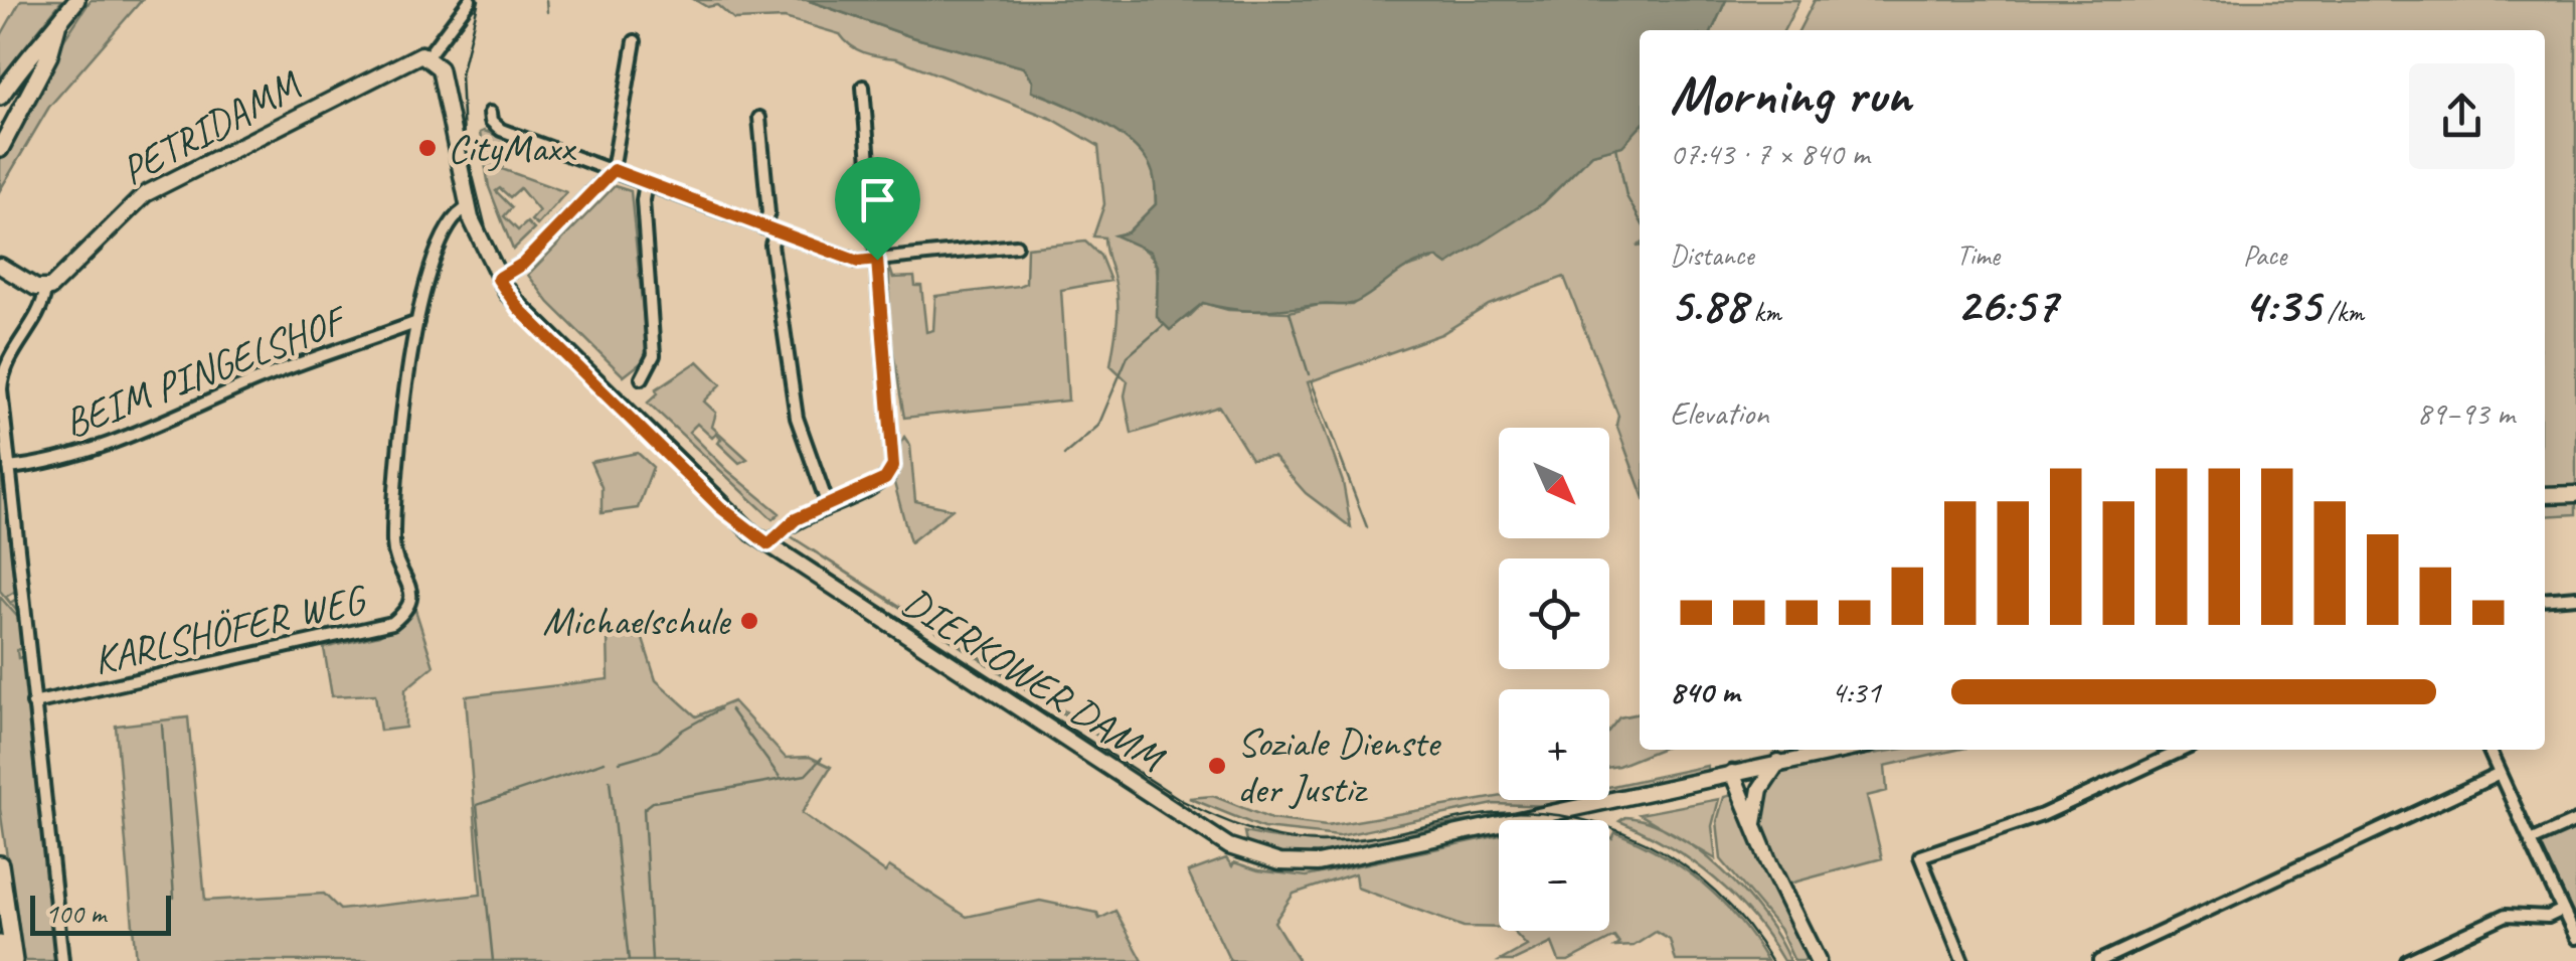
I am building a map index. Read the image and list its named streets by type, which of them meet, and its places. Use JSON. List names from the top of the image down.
{
  "streets": {
    "street": [
      "PETRIDAMM",
      "BEIM PINGELSHOF",
      "KARLSHÖFER WEG",
      "DIERKOWER DAMM"
    ]
  },
  "crossings": [
    ["PETRIDAMM", "BEIM PINGELSHOF"],
    ["PETRIDAMM", "KARLSHÖFER WEG"],
    ["PETRIDAMM", "DIERKOWER DAMM"],
    ["BEIM PINGELSHOF", "KARLSHÖFER WEG"]
  ],
  "places": ["CityMaxx", "Michaelschule", "Soziale Dienste der Justiz"],
  "scale_bar": "100 m",
  "north": "bottom right",
  "page": {
    "heading": ["Morning run", "07:43 · 7 × 840 m"],
    "stats": [
      ["Distance", "5.88 km"],
      ["Time", "26:57"],
      ["Pace", "4:35 /km"]
    ],
    "chart": ["Elevation", "89–93 m"],
    "map_buttons": ["+", "−"],
    "list": [
      {
        "name": "840 m",
        "note": "4:31"
      }
    ],
    "scale": "100 m"
  }
}
